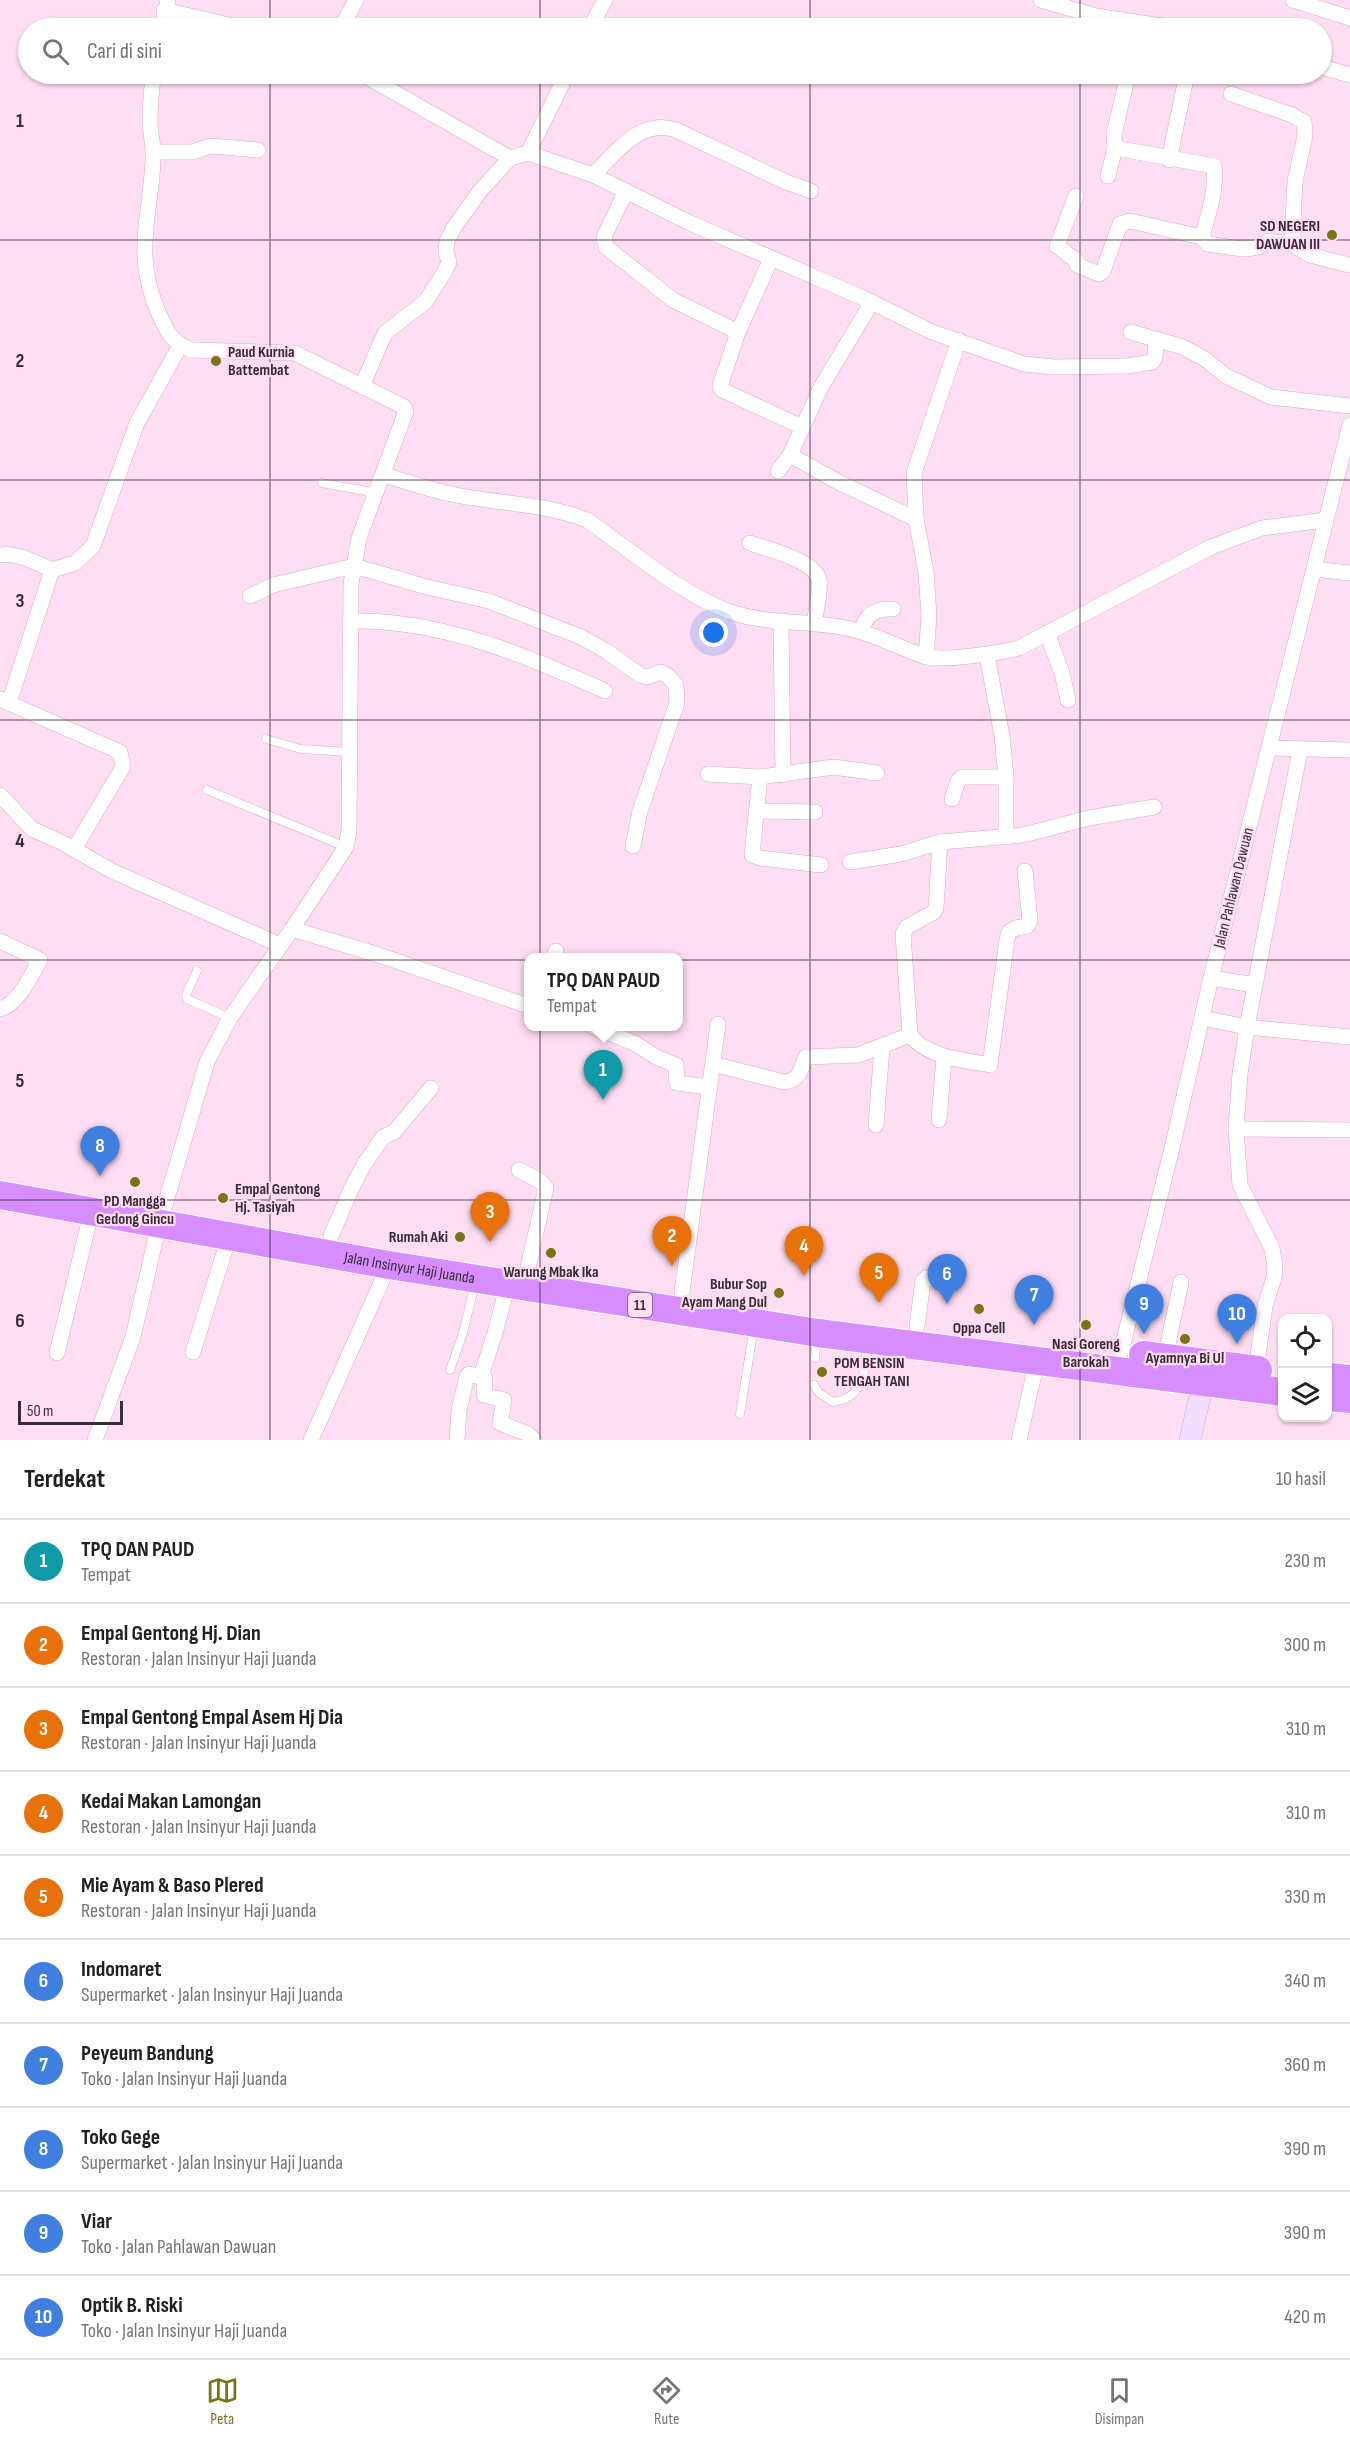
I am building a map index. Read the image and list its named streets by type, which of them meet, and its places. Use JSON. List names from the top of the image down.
{
  "streets": {
    "highway": ["Jalan Insinyur Haji Juanda", "11"],
    "street": ["Jalan Pahlawan Dawuan"]
  },
  "crossings": [
    ["Jalan Pahlawan Dawuan", "Jalan Insinyur Haji Juanda"]
  ],
  "places": [
    "SD NEGERI DAWUAN III",
    "Paud Kurnia Battembat",
    "PD Mangga Gedong Gincu",
    "Empal Gentong Hj. Tasiyah",
    "Rumah Aki",
    "Warung Mbak Ika",
    "Bubur Sop Ayam Mang Dul",
    "Oppa Cell",
    "Nasi Goreng Barokah",
    "Ayamnya Bi Ul",
    "POM BENSIN TENGAH TANI"
  ],
  "scale_bar": "50 m",
  "page": {
    "search": "Cari di sini",
    "popup": ["TPQ DAN PAUD", "Tempat"],
    "pins": [
      "1",
      "8",
      "3",
      "2",
      "4",
      "5",
      "6",
      "7",
      "9",
      "10"
    ],
    "scale": "50 m",
    "heading": ["Terdekat", "10 hasil"],
    "list": [
      {
        "mark": "1",
        "name": "TPQ DAN PAUD",
        "note": "Tempat",
        "value": "230 m"
      },
      {
        "mark": "2",
        "name": "Empal Gentong Hj. Dian",
        "note": "Restoran · Jalan Insinyur Haji Juanda",
        "value": "300 m"
      },
      {
        "mark": "3",
        "name": "Empal Gentong Empal Asem Hj Dia",
        "note": "Restoran · Jalan Insinyur Haji Juanda",
        "value": "310 m"
      },
      {
        "mark": "4",
        "name": "Kedai Makan Lamongan",
        "note": "Restoran · Jalan Insinyur Haji Juanda",
        "value": "310 m"
      },
      {
        "mark": "5",
        "name": "Mie Ayam & Baso Plered",
        "note": "Restoran · Jalan Insinyur Haji Juanda",
        "value": "330 m"
      },
      {
        "mark": "6",
        "name": "Indomaret",
        "note": "Supermarket · Jalan Insinyur Haji Juanda",
        "value": "340 m"
      },
      {
        "mark": "7",
        "name": "Peyeum Bandung",
        "note": "Toko · Jalan Insinyur Haji Juanda",
        "value": "360 m"
      },
      {
        "mark": "8",
        "name": "Toko Gege",
        "note": "Supermarket · Jalan Insinyur Haji Juanda",
        "value": "390 m"
      },
      {
        "mark": "9",
        "name": "Viar",
        "note": "Toko · Jalan Pahlawan Dawuan",
        "value": "390 m"
      },
      {
        "mark": "10",
        "name": "Optik B. Riski",
        "note": "Toko · Jalan Insinyur Haji Juanda",
        "value": "420 m"
      }
    ],
    "nav": ["Peta", "Rute", "Disimpan"]
  },
  "grid": {
    "rows": [
      "1",
      "2",
      "3",
      "4",
      "5",
      "6"
    ]
  }
}
